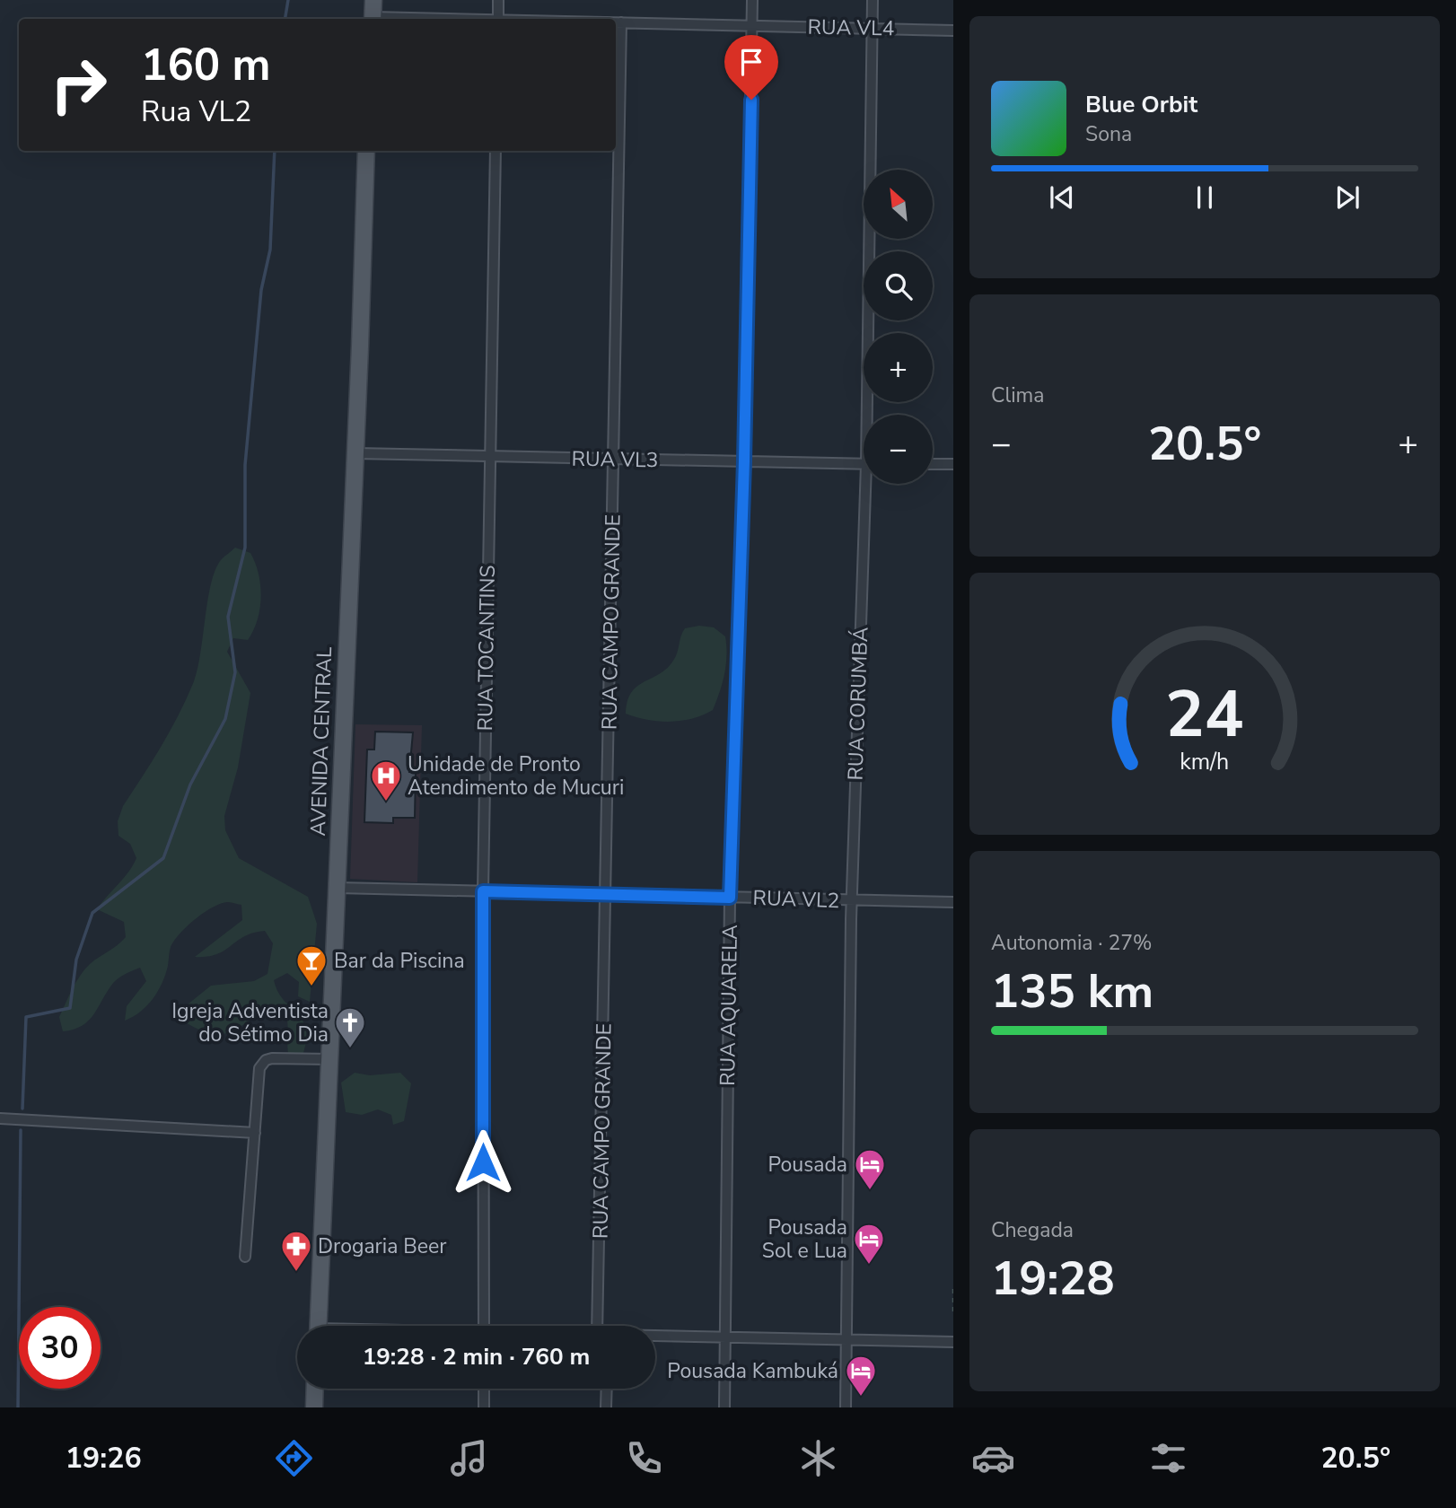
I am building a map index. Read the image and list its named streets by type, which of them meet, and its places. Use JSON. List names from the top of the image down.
{
  "streets": {
    "main road": ["AVENIDA CENTRAL"],
    "street": [
      "RUA VL4",
      "RUA VL3",
      "RUA CAMPO GRANDE",
      "RUA TOCANTINS",
      "RUA CORUMBÁ",
      "RUA VL2",
      "RUA AQUARELA"
    ]
  },
  "crossings": [
    ["RUA VL4", "RUA CAMPO GRANDE"],
    ["RUA VL4", "RUA CORUMBÁ"],
    ["RUA VL4", "RUA AQUARELA"],
    ["RUA VL3", "RUA CAMPO GRANDE"],
    ["RUA VL3", "RUA TOCANTINS"],
    ["RUA VL3", "AVENIDA CENTRAL"],
    ["RUA VL3", "RUA AQUARELA"],
    ["RUA CAMPO GRANDE", "RUA VL2"],
    ["RUA TOCANTINS", "RUA VL2"],
    ["RUA CORUMBÁ", "RUA VL2"],
    ["AVENIDA CENTRAL", "RUA VL2"],
    ["RUA VL2", "RUA AQUARELA"]
  ],
  "places": {
    "hospital": ["Unidade de Pronto Atendimento de Mucuri"],
    "bar": ["Bar da Piscina"],
    "church": ["Igreja Adventista do Sétimo Dia"],
    "hotel": ["Pousada", "Pousada Sol e Lua", "Pousada Kambuká"],
    "pharmacy": ["Drogaria Beer"]
  },
  "north": "top left",
  "page": {
    "turn": ["160 m", "Rua VL2"],
    "song": ["Blue Orbit", "Sona"],
    "map_buttons": ["+", "−"],
    "tile": [
      "Clima",
      ["Autonomia · 27%", "135 km"],
      ["Chegada", "19:28"]
    ],
    "heat": ["−", "20.5°", "+"],
    "limit": "30",
    "trip": "19:28 · 2 min · 760 m",
    "tabs": ["19:26", "20.5°"],
    "gauge": ["24", "km/h"]
  }
}
